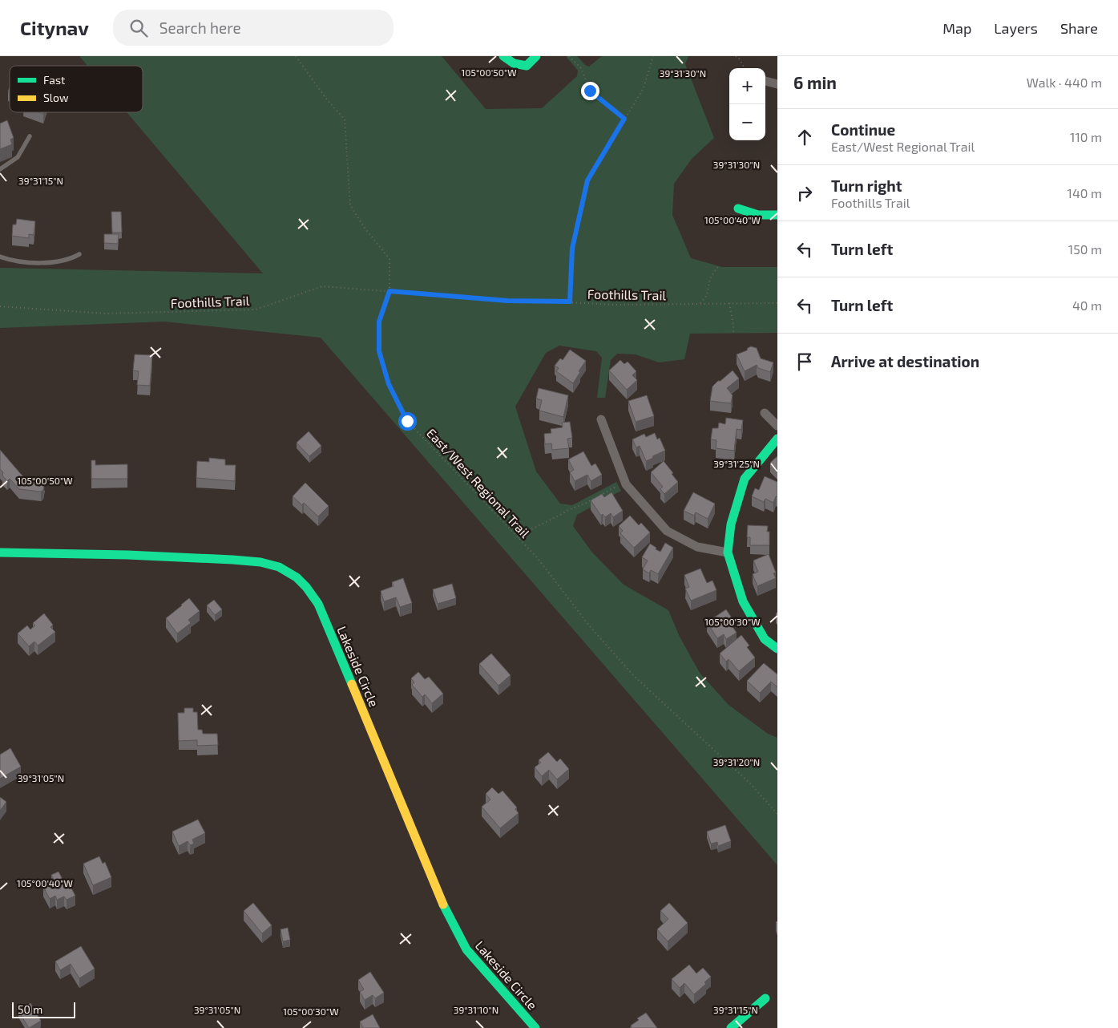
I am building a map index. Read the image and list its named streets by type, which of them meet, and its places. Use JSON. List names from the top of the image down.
{
  "streets": {
    "street": ["Lakeside Circle"],
    "path": ["Foothills Trail", "East/West Regional Trail"]
  },
  "crossings": [
    ["Foothills Trail", "East/West Regional Trail"]
  ],
  "legend": ["Fast", "Slow"],
  "scale_bar": "50 m",
  "page": {
    "header": "Citynav",
    "search": "Search here",
    "nav": ["Map", "Layers", "Share"],
    "heading": ["6 min", "Walk · 440 m"],
    "map_buttons": ["+", "−"],
    "list": [
      ["Continue", "East/West Regional Trail", "110 m"],
      ["Turn right", "Foothills Trail", "140 m"],
      ["Turn left", "150 m"],
      ["Turn left", "40 m"],
      "Arrive at destination"
    ],
    "scale": "50 m"
  },
  "coordinates": [
    "105°00'50\"W",
    "39°31'30\"N",
    "39°31'15\"N",
    "105°00'40\"W",
    "39°31'25\"N",
    "105°00'30\"W",
    "39°31'20\"N",
    "39°31'05\"N",
    "39°31'10\"N"
  ]
}
